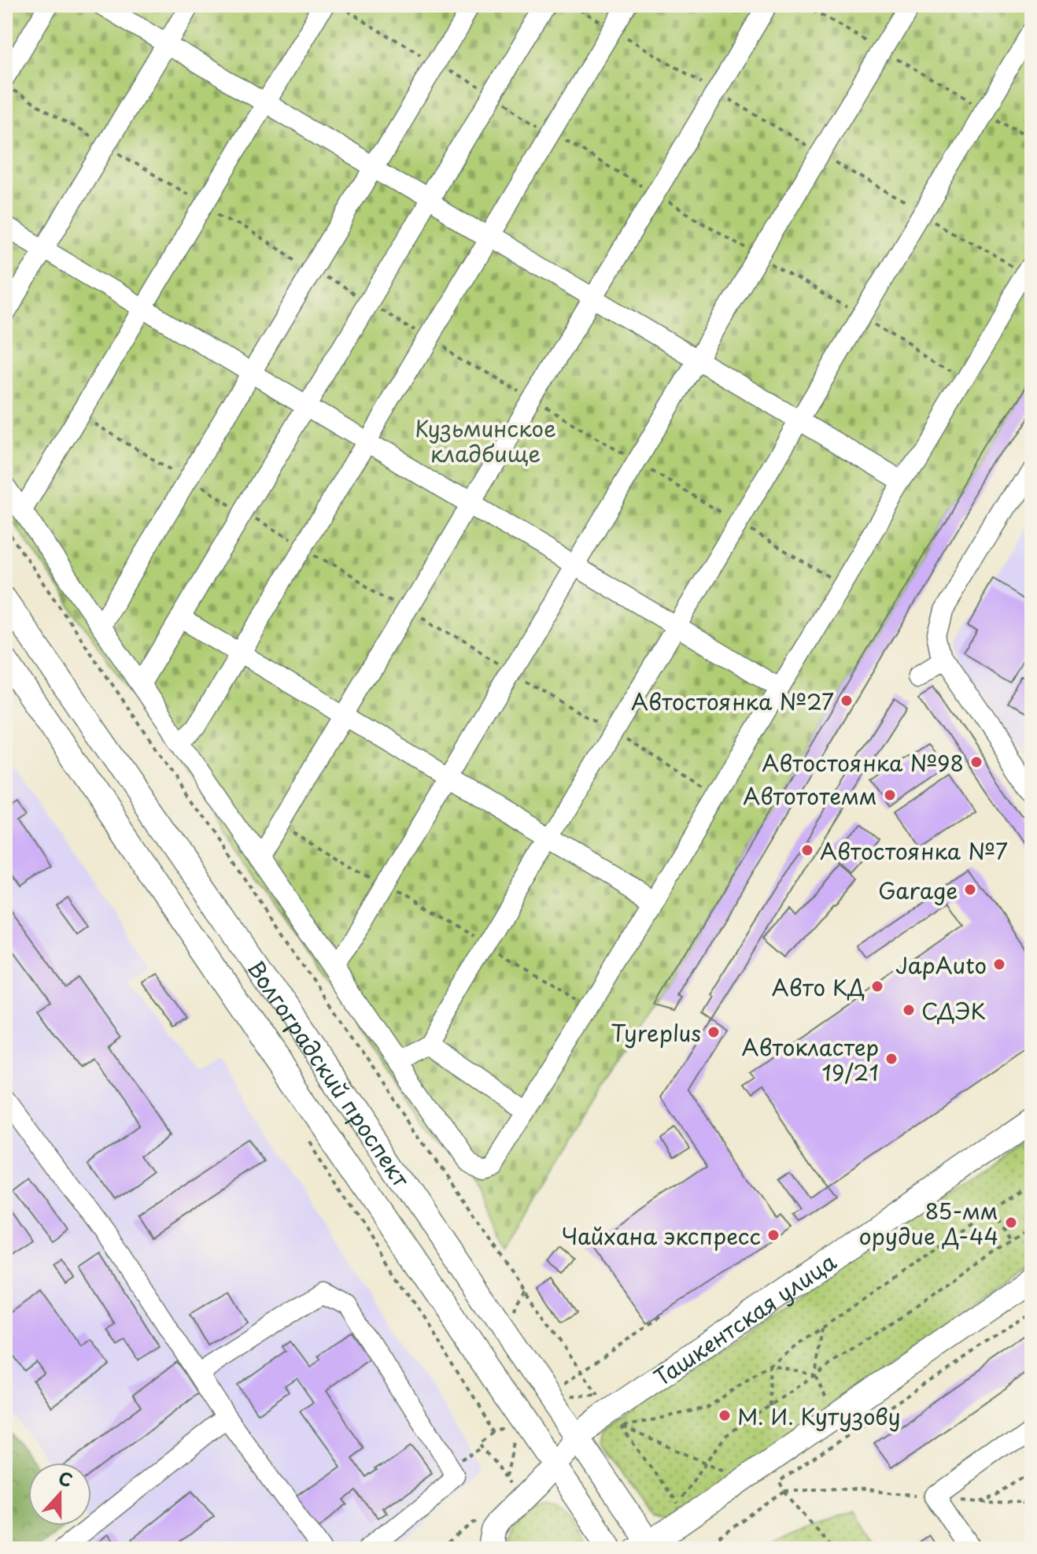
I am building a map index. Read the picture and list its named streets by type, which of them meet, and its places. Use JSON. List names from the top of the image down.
{
  "streets": {
    "main road": ["Волгоградский проспект", "Ташкентская улица"]
  },
  "crossings": [
    ["Волгоградский проспект", "Ташкентская улица"]
  ],
  "parks": ["Кузьминское кладбище"],
  "places": [
    "Автостоянка №27",
    "Автостоянка №98",
    "Автототемм",
    "Автостоянка №7",
    "Garage",
    "JapAuto",
    "Авто КД",
    "СДЭК",
    "Tyreplus",
    "Автокластер 19/21",
    "85-мм орудие Д-44",
    "Чайхана экспресс",
    "М. И. Кутузову"
  ],
  "north": "top"
}
